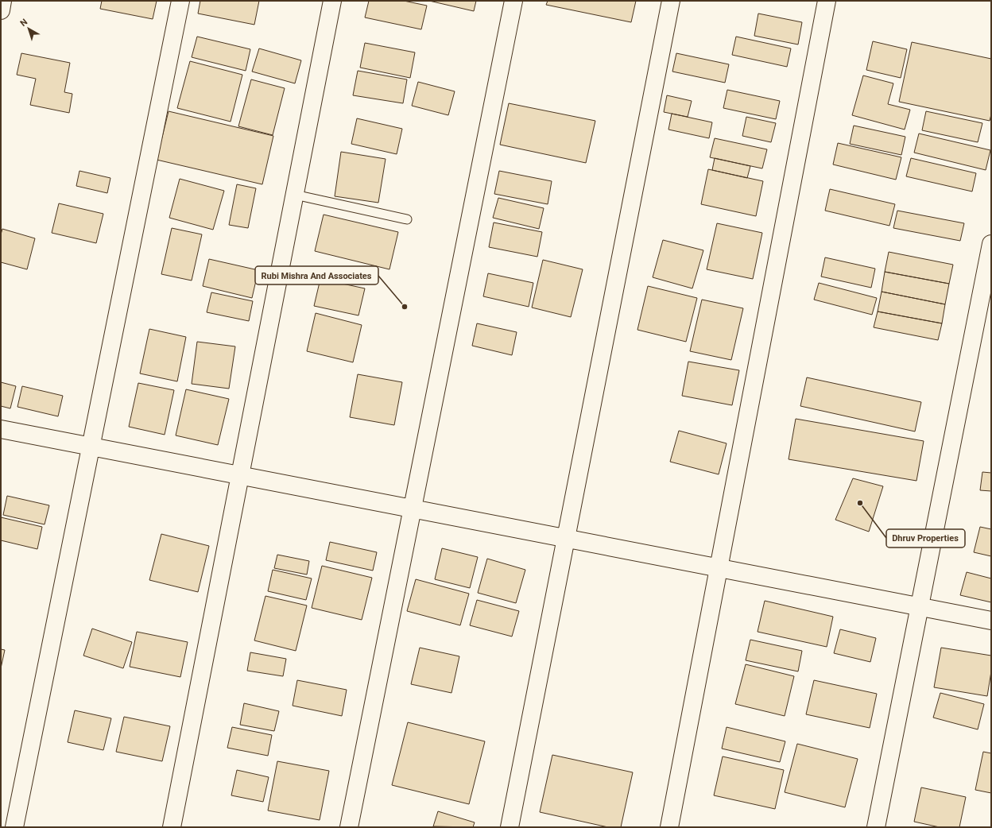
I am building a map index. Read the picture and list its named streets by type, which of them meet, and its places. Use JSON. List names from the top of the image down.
{
  "places": ["Rubi Mishra And Associates", "Dhruv Properties"],
  "north": "top left"
}
